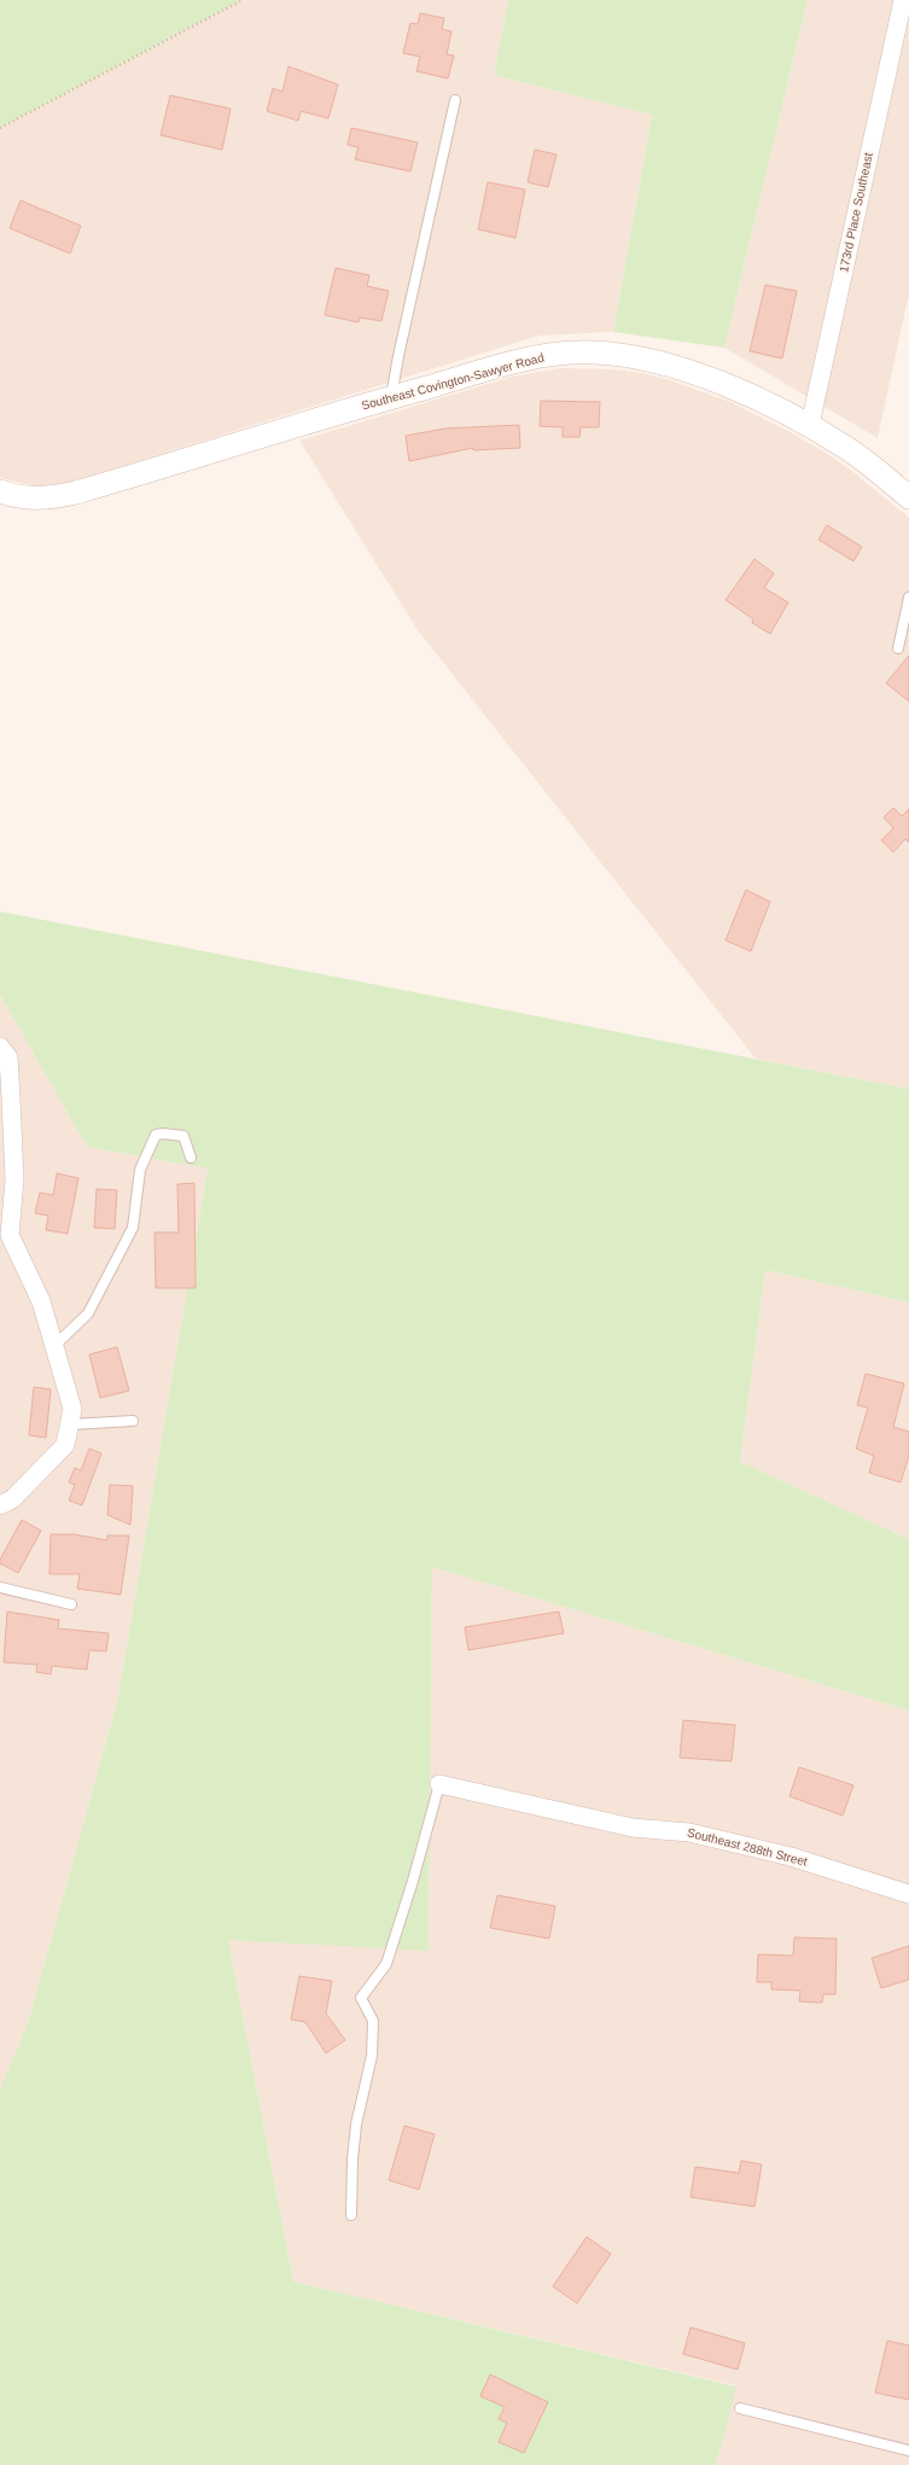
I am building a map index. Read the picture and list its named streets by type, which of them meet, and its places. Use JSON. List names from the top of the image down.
{
  "streets": {
    "street": ["173rd Place Southeast", "Southeast Covington-Sawyer Road", "Southeast 288th Street"]
  },
  "crossings": [
    ["173rd Place Southeast", "Southeast Covington-Sawyer Road"]
  ]
}
